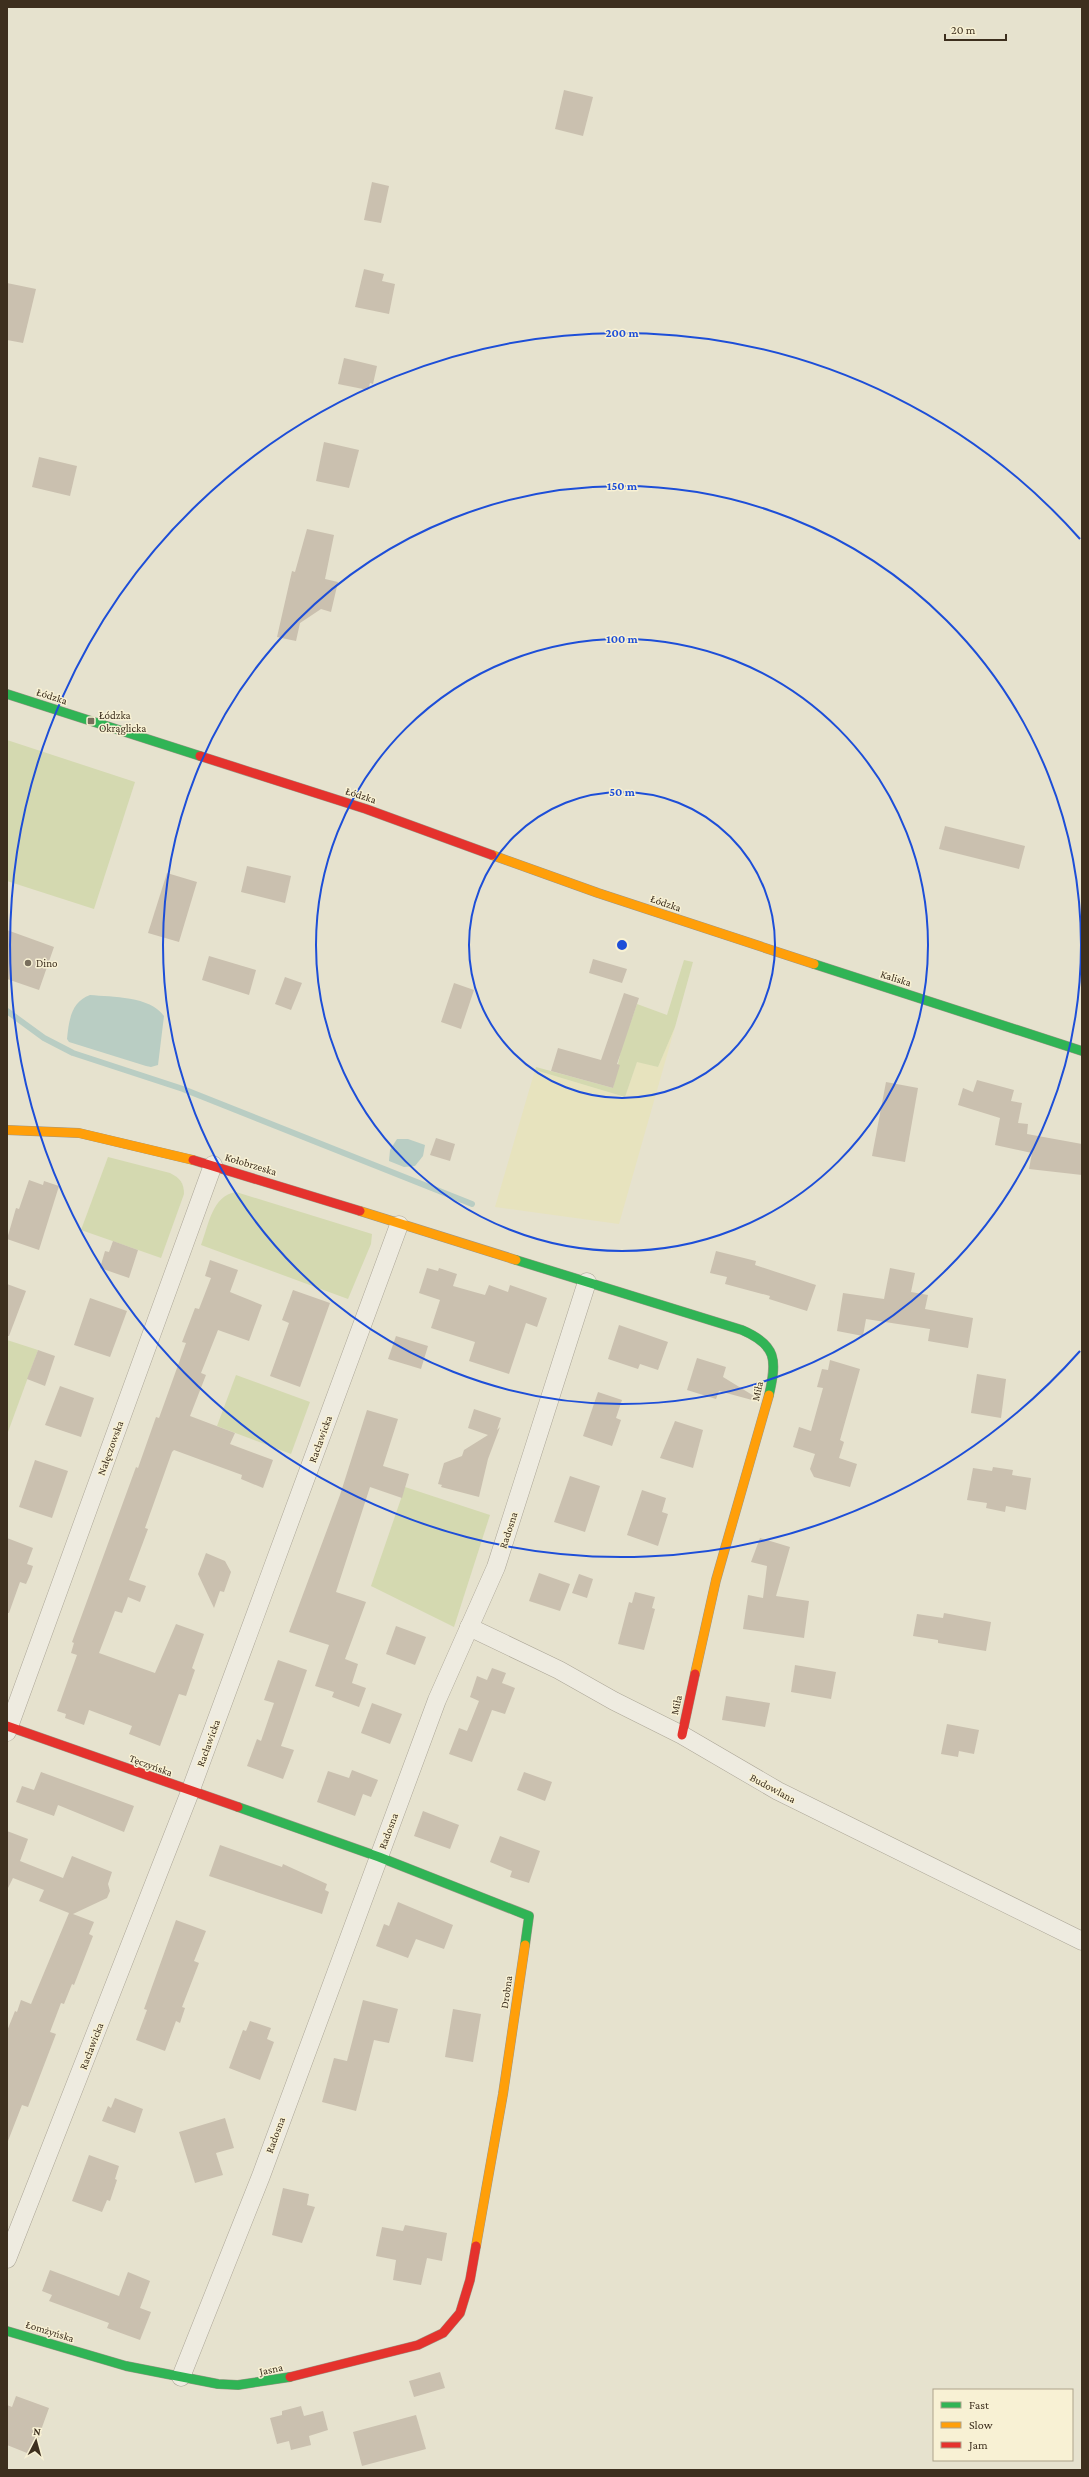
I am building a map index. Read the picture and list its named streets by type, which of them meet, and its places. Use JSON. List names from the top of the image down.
{
  "streets": {
    "street": [
      "Łódzka",
      "Kaliska",
      "Kołobrzeska",
      "Miła",
      "Racławicka",
      "Nałęczowska",
      "Radosna",
      "Tęczyńska",
      "Budowlana",
      "Drobna",
      "Łomżyńska",
      "Jasna"
    ]
  },
  "crossings": [
    ["Łódzka", "Kaliska"],
    ["Kołobrzeska", "Miła"],
    ["Kołobrzeska", "Racławicka"],
    ["Kołobrzeska", "Nałęczowska"],
    ["Miła", "Radosna"],
    ["Miła", "Budowlana"],
    ["Racławicka", "Tęczyńska"],
    ["Nałęczowska", "Tęczyńska"],
    ["Radosna", "Budowlana"],
    ["Radosna", "Drobna"],
    ["Radosna", "Jasna"],
    ["Tęczyńska", "Drobna"],
    ["Drobna", "Jasna"],
    ["Łomżyńska", "Jasna"]
  ],
  "places": {
    "transit": ["Łódzka Okrąglicka"],
    "other": ["Dino"]
  },
  "legend": ["Fast", "Slow", "Jam"],
  "scale_bar": "20 m",
  "north": "top",
  "rings": [
    "200 m",
    "150 m",
    "100 m",
    "50 m"
  ]
}
